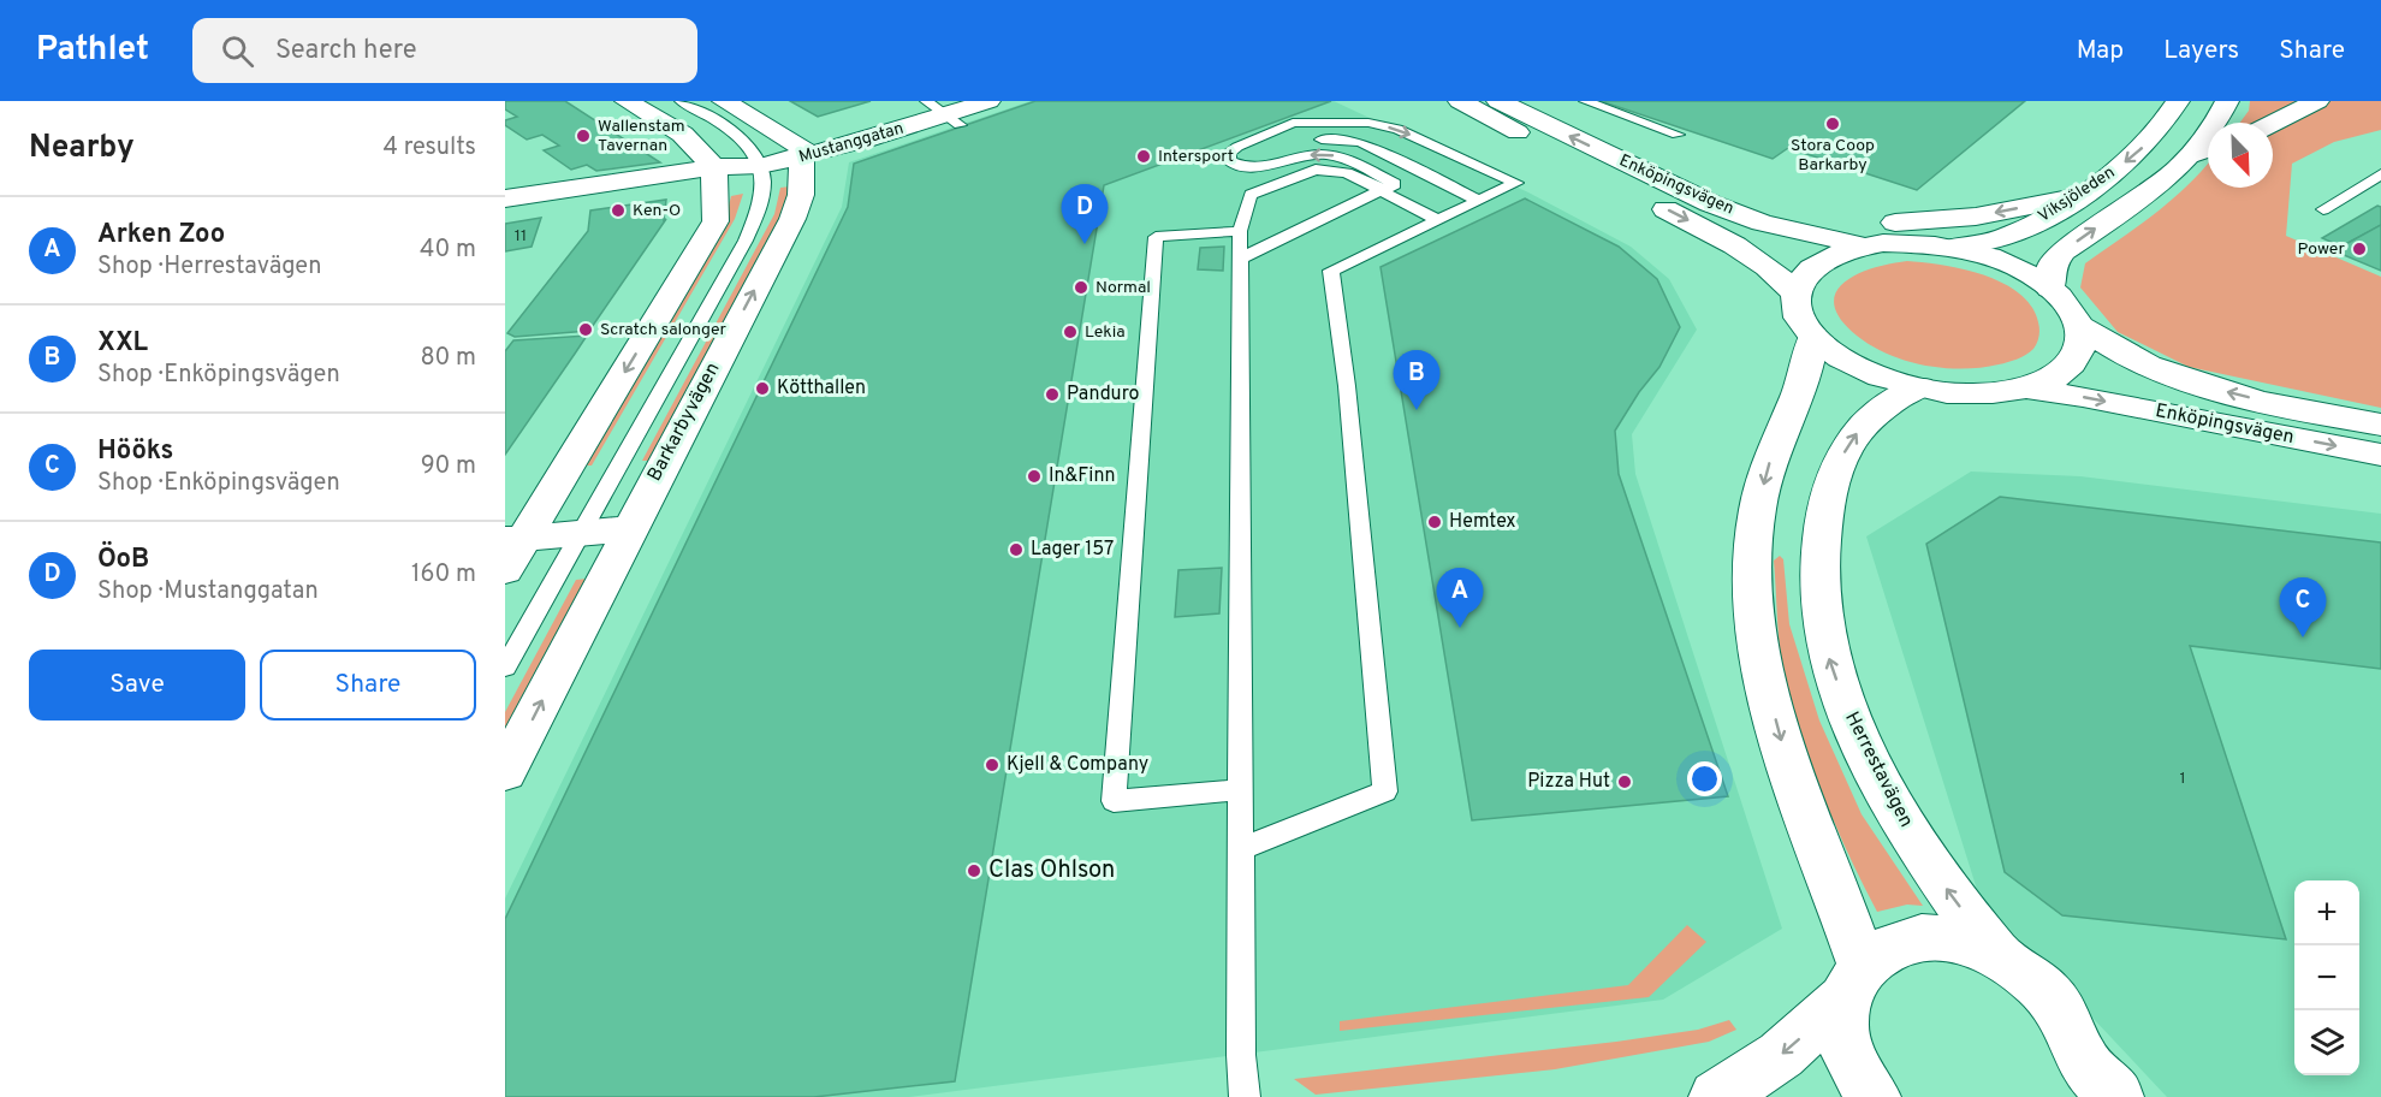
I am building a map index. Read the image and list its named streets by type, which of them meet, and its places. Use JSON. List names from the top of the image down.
{
  "streets": {
    "main road": [
      "Mustanggatan",
      "Enköpingsvägen",
      "Viksjöleden",
      "Barkarbyvägen",
      "Herrestavägen"
    ]
  },
  "crossings": [
    ["Mustanggatan", "Barkarbyvägen"],
    ["Enköpingsvägen", "Viksjöleden"]
  ],
  "places": [
    "Stora Coop Barkarby",
    "Wallenstam Tavernan",
    "Intersport",
    "Ken-O",
    "Power",
    "Normal",
    "Scratch salonger",
    "Lekia",
    "Kötthallen",
    "Panduro",
    "In&Finn",
    "Hemtex",
    "Lager 157",
    "Kjell & Company",
    "Pizza Hut",
    "Clas Ohlson"
  ],
  "house_numbers": ["11", "1"],
  "north": "bottom right",
  "page": {
    "header": "Pathlet",
    "search": "Search here",
    "nav": ["Map", "Layers", "Share"],
    "heading": ["Nearby", "4 results"],
    "pins": [
      "D",
      "B",
      "A",
      "C"
    ],
    "list": [
      {
        "mark": "A",
        "name": "Arken Zoo",
        "note": "Shop · Herrestavägen",
        "value": "40 m"
      },
      {
        "mark": "B",
        "name": "XXL",
        "note": "Shop · Enköpingsvägen",
        "value": "80 m"
      },
      {
        "mark": "C",
        "name": "Hööks",
        "note": "Shop · Enköpingsvägen",
        "value": "90 m"
      },
      {
        "mark": "D",
        "name": "ÖoB",
        "note": "Shop · Mustanggatan",
        "value": "160 m"
      }
    ],
    "buttons": ["Save", "Share"],
    "map_buttons": ["+", "−"]
  }
}
